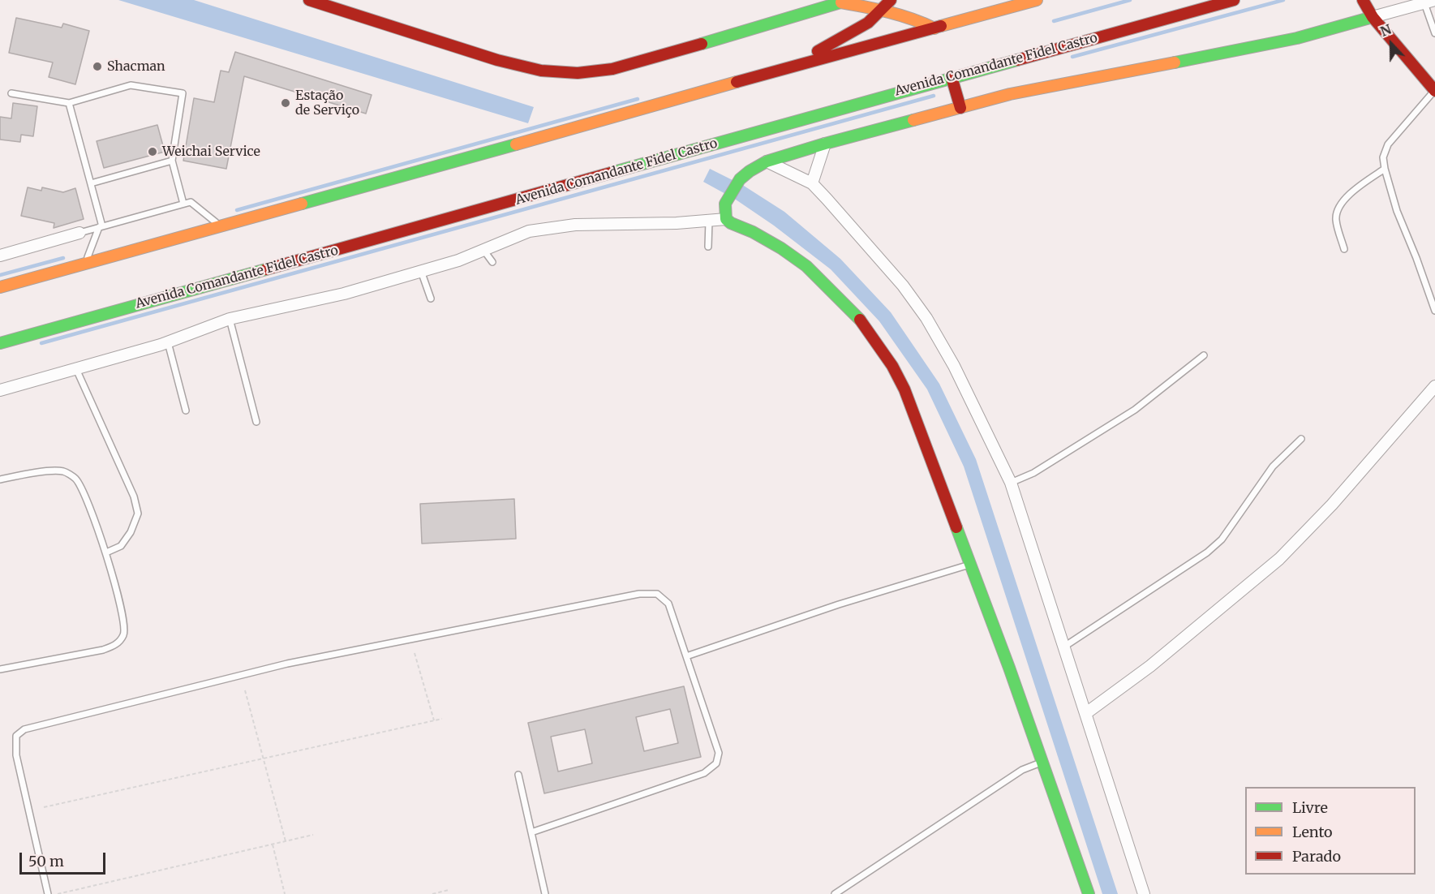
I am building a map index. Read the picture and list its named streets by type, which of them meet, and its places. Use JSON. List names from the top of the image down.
{
  "streets": {
    "main road": ["Avenida Comandante Fidel Castro"]
  },
  "places": ["Shacman", "Estação de Serviço", "Weichai Service"],
  "legend": ["Livre", "Lento", "Parado"],
  "scale_bar": "50 m",
  "north": "top"
}
